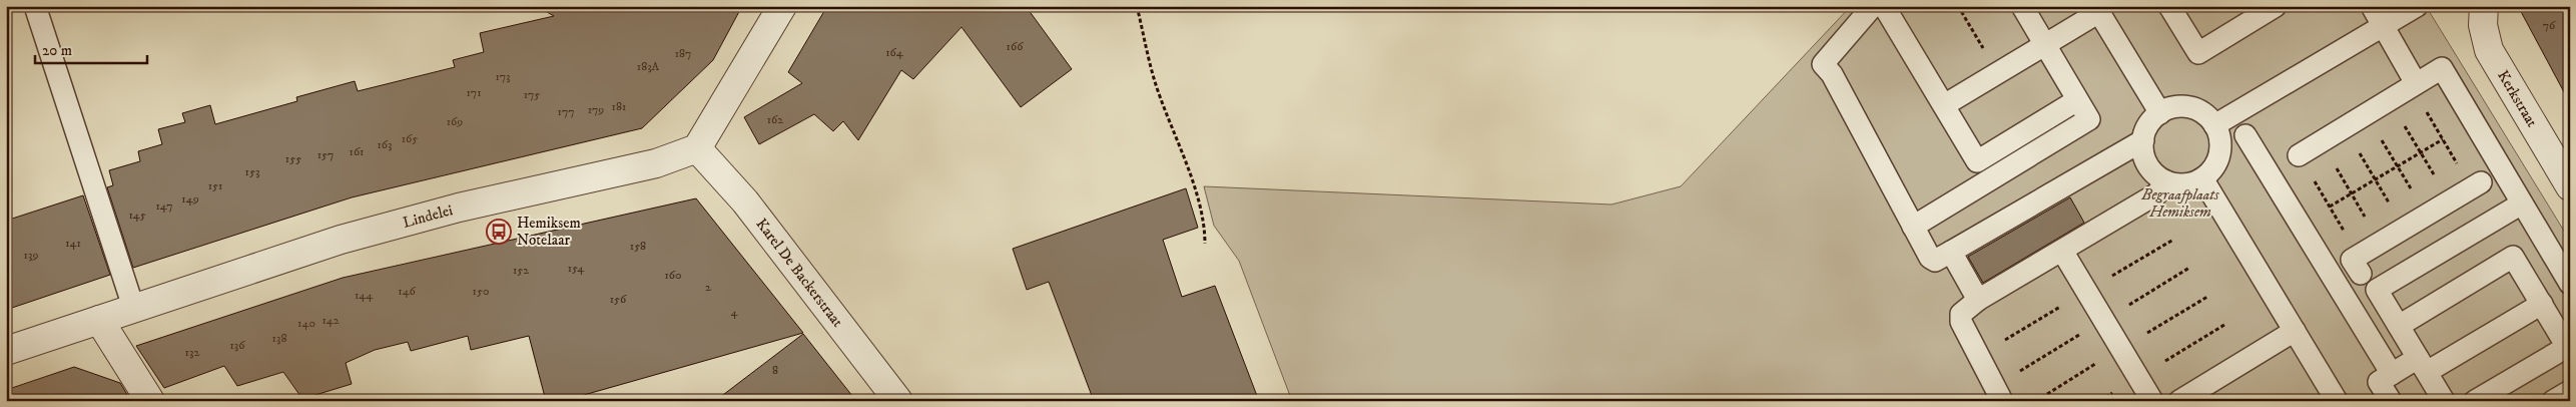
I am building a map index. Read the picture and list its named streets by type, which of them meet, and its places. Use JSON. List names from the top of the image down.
{
  "streets": {
    "street": ["Kerkstraat", "Lindelei", "Karel De Backerstraat"]
  },
  "crossings": [
    ["Lindelei", "Karel De Backerstraat"]
  ],
  "parks": ["Begraafplaats Hemiksem"],
  "places": {
    "bus stop": ["Hemiksem Notelaar"]
  },
  "house_numbers": [
    "76",
    "166",
    "164",
    "187",
    "183A",
    "173",
    "171",
    "175",
    "181",
    "179",
    "177",
    "162",
    "169",
    "165",
    "163",
    "161",
    "157",
    "155",
    "153",
    "151",
    "149",
    "147",
    "145",
    "141",
    "158",
    "139",
    "154",
    "152",
    "160",
    "2",
    "146",
    "150",
    "144",
    "156",
    "4",
    "142",
    "140",
    "138",
    "136",
    "132",
    "8"
  ],
  "scale_bar": "20 m"
}
